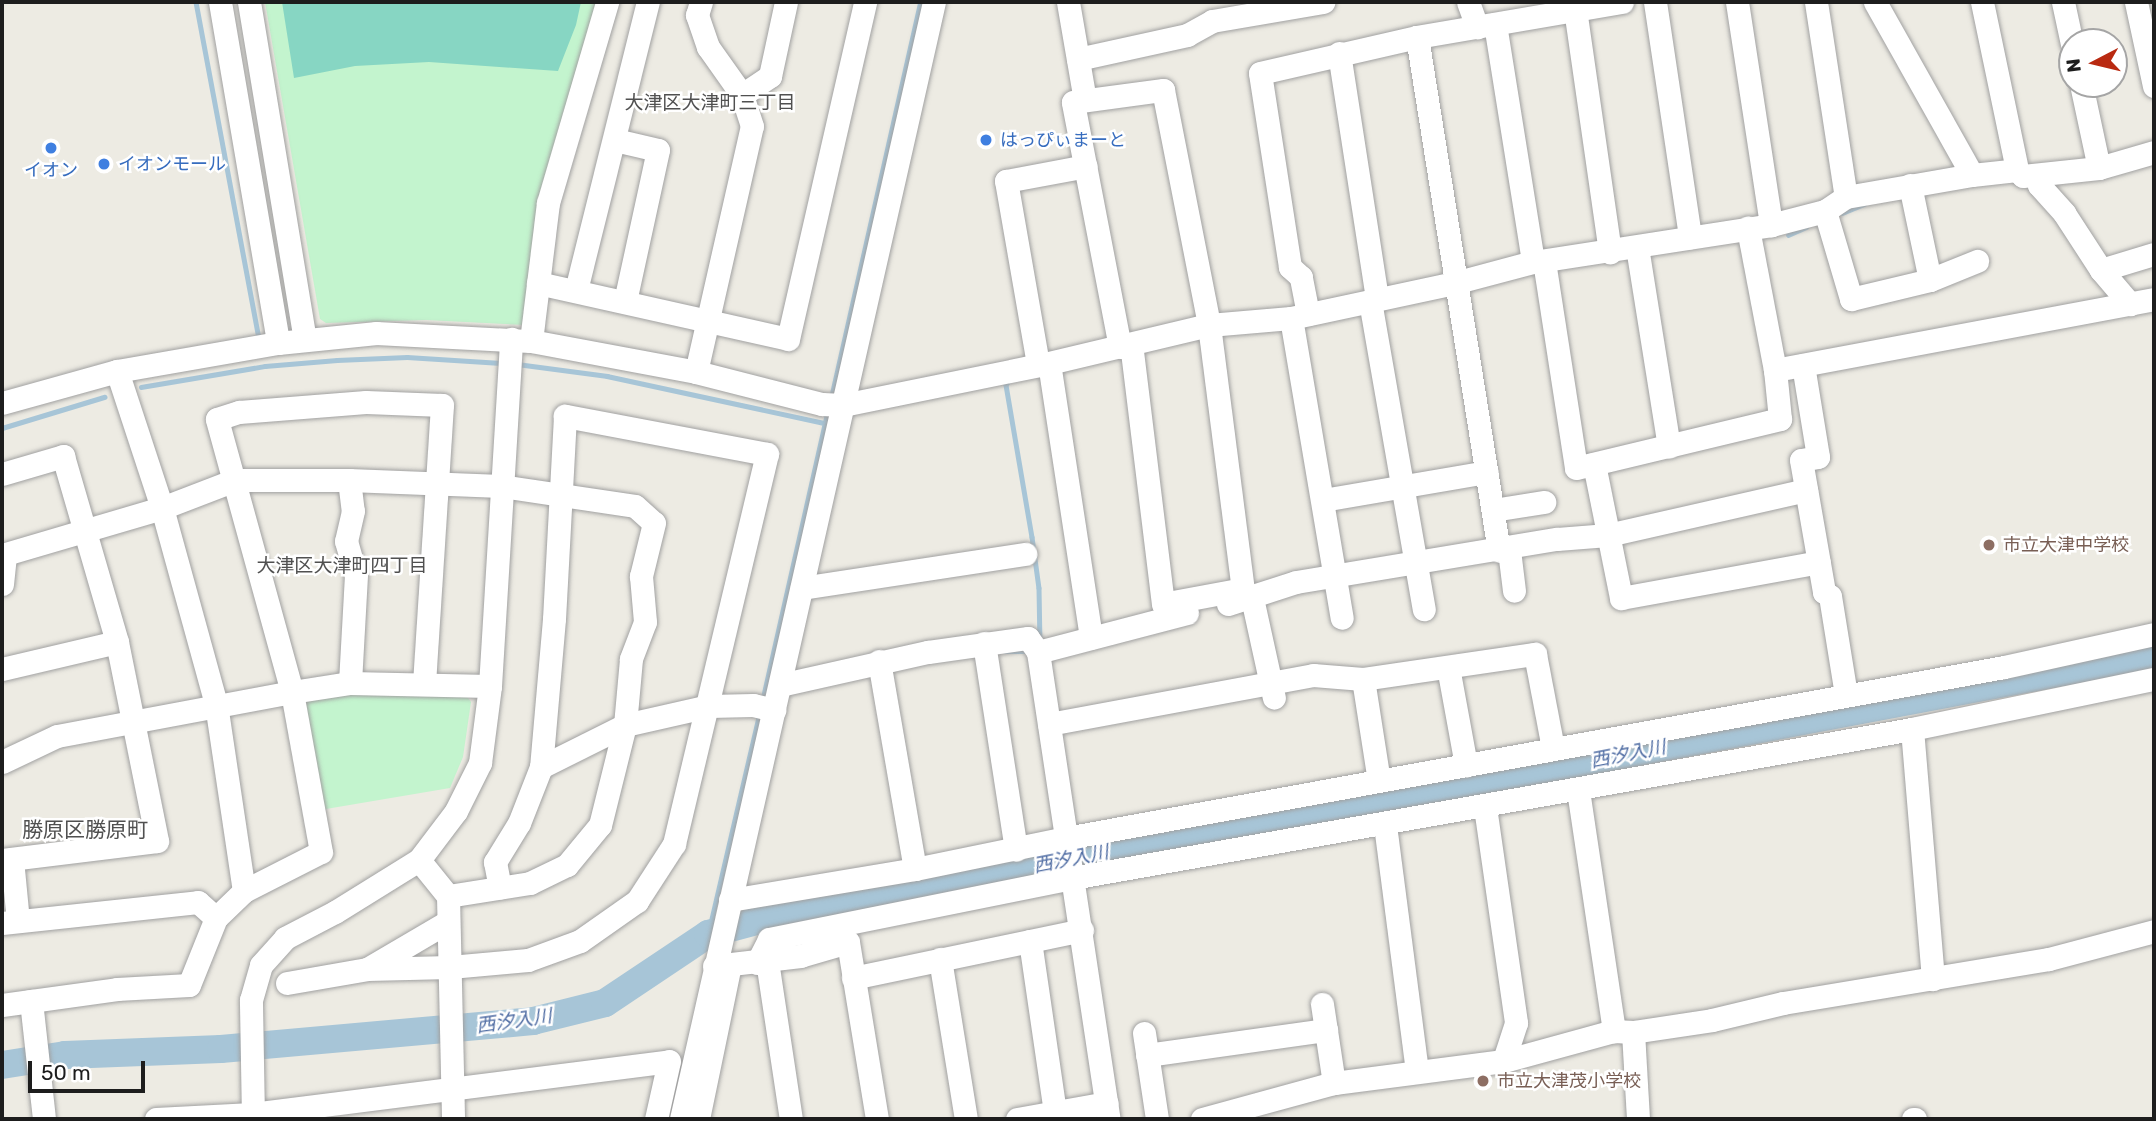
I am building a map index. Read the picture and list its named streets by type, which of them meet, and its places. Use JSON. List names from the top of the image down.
{
  "districts": ["大津区大津町三丁目", "大津区大津町四丁目", "勝原区勝原町"],
  "water": ["西汐入川"],
  "places": [
    "はっぴぃまーと",
    "イオン",
    "イオンモール",
    "市立大津中学校",
    "市立大津茂小学校"
  ],
  "scale_bar": "50 m",
  "north": "left"
}
